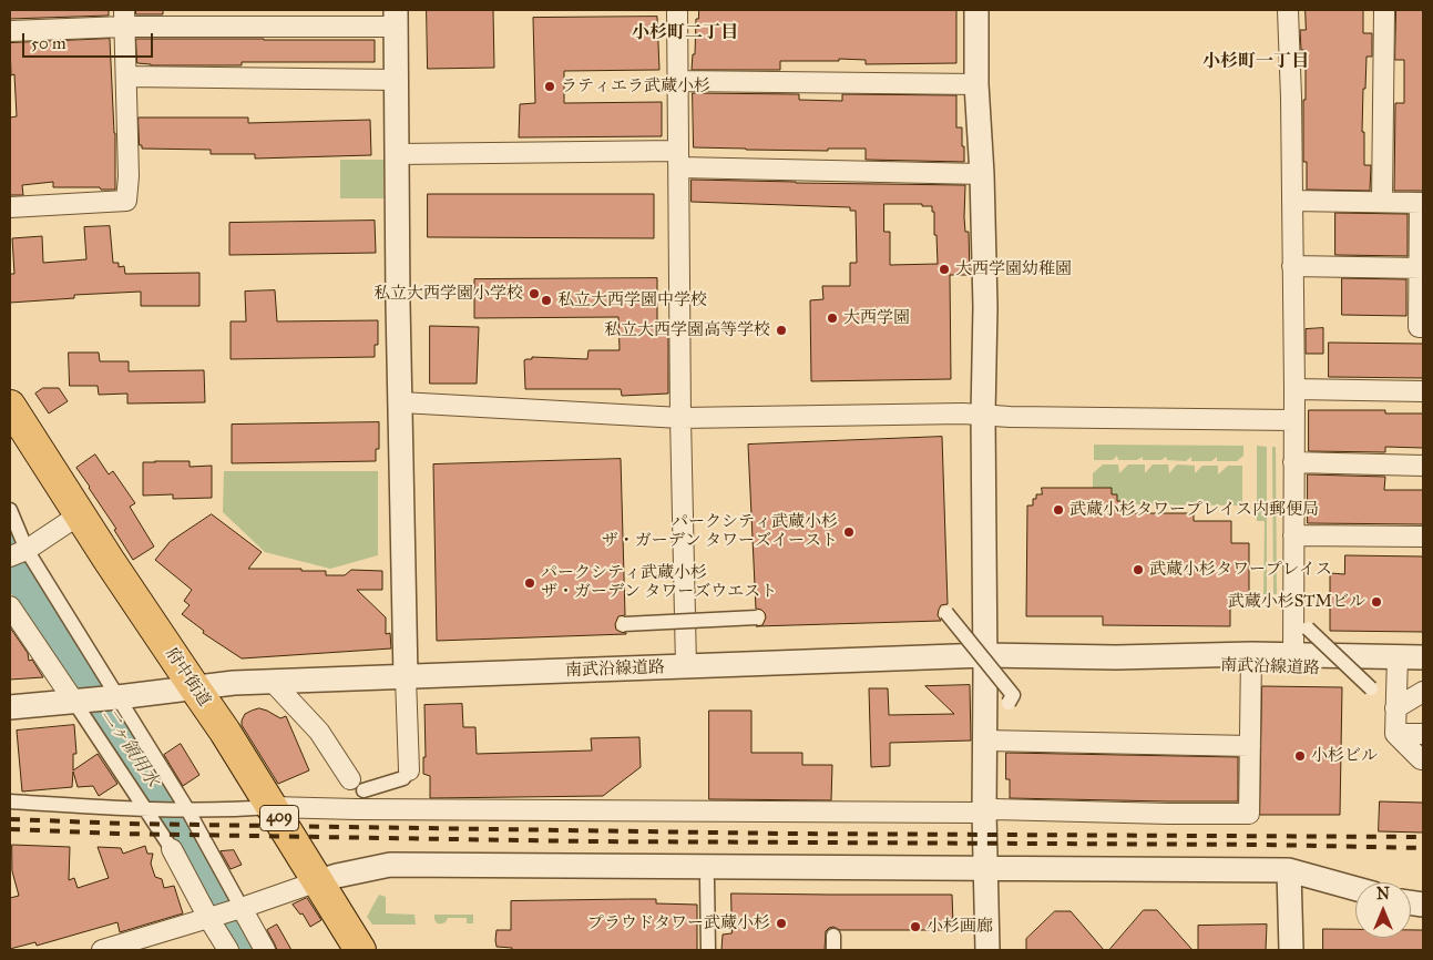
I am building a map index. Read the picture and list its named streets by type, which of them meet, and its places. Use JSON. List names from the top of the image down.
{
  "streets": {
    "highway": ["府中街道", "409"],
    "street": ["南武沿線道路"]
  },
  "crossings": [
    ["南武沿線道路", "府中街道"]
  ],
  "districts": ["小杉町二丁目", "小杉町一丁目"],
  "water": ["二ヶ領用水"],
  "places": [
    "ラティエラ武蔵小杉",
    "大西学園幼稚園",
    "私立大西学園小学校",
    "私立大西学園中学校",
    "大西学園",
    "私立大西学園高等学校",
    "武蔵小杉タワープレイス内郵便局",
    "パークシティ武蔵小杉 ザ・ガーデン タワーズイースト",
    "武蔵小杉タワープレイス",
    "パークシティ武蔵小杉 ザ・ガーデン タワーズウエスト",
    "武蔵小杉STMビル",
    "小杉ビル",
    "プラウドタワー武蔵小杉",
    "小杉画廊"
  ],
  "scale_bar": "50 m",
  "north": "top"
}
